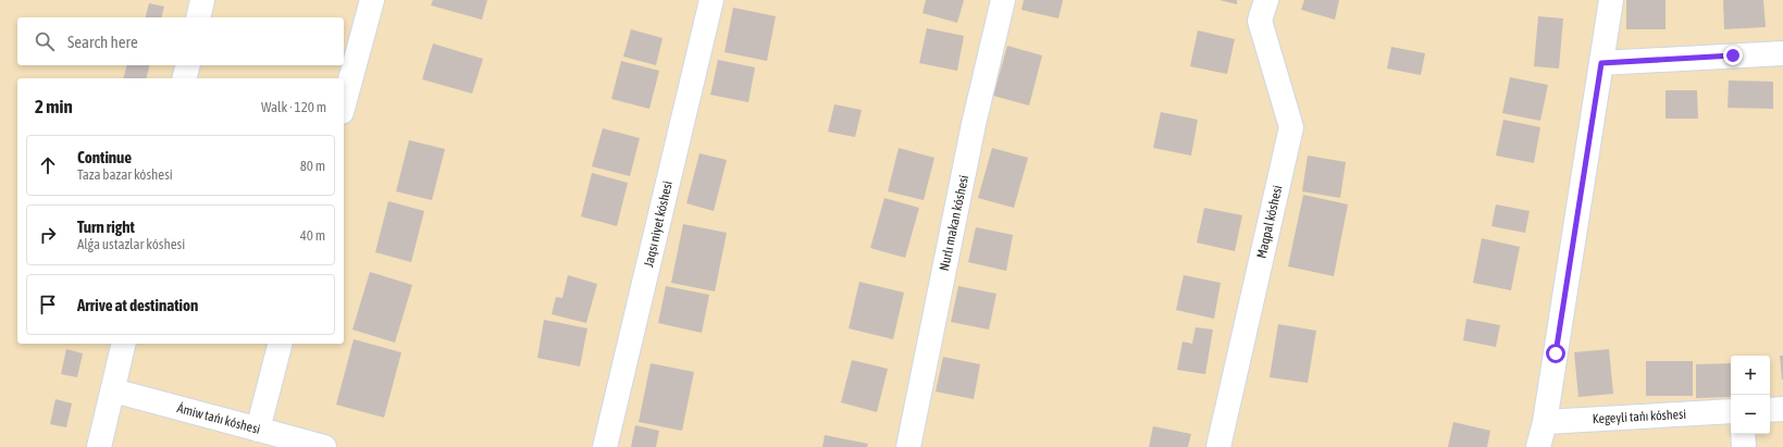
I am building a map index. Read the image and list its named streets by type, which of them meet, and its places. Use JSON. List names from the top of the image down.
{
  "streets": {
    "street": [
      "Maqpal kóshesi",
      "Nurlı makan kóshesi",
      "Jaqsı niyet kóshesi",
      "Kegeyli tańı kóshesi",
      "Ámiw tańı kóshesi"
    ]
  },
  "page": {
    "search": "Search here",
    "heading": ["2 min", "Walk · 120 m"],
    "list": [
      ["Continue", "Taza bazar kóshesi", "80 m"],
      ["Turn right", "Alǵa ustazlar kóshesi", "40 m"],
      "Arrive at destination"
    ],
    "map_buttons": ["+", "−"]
  }
}
